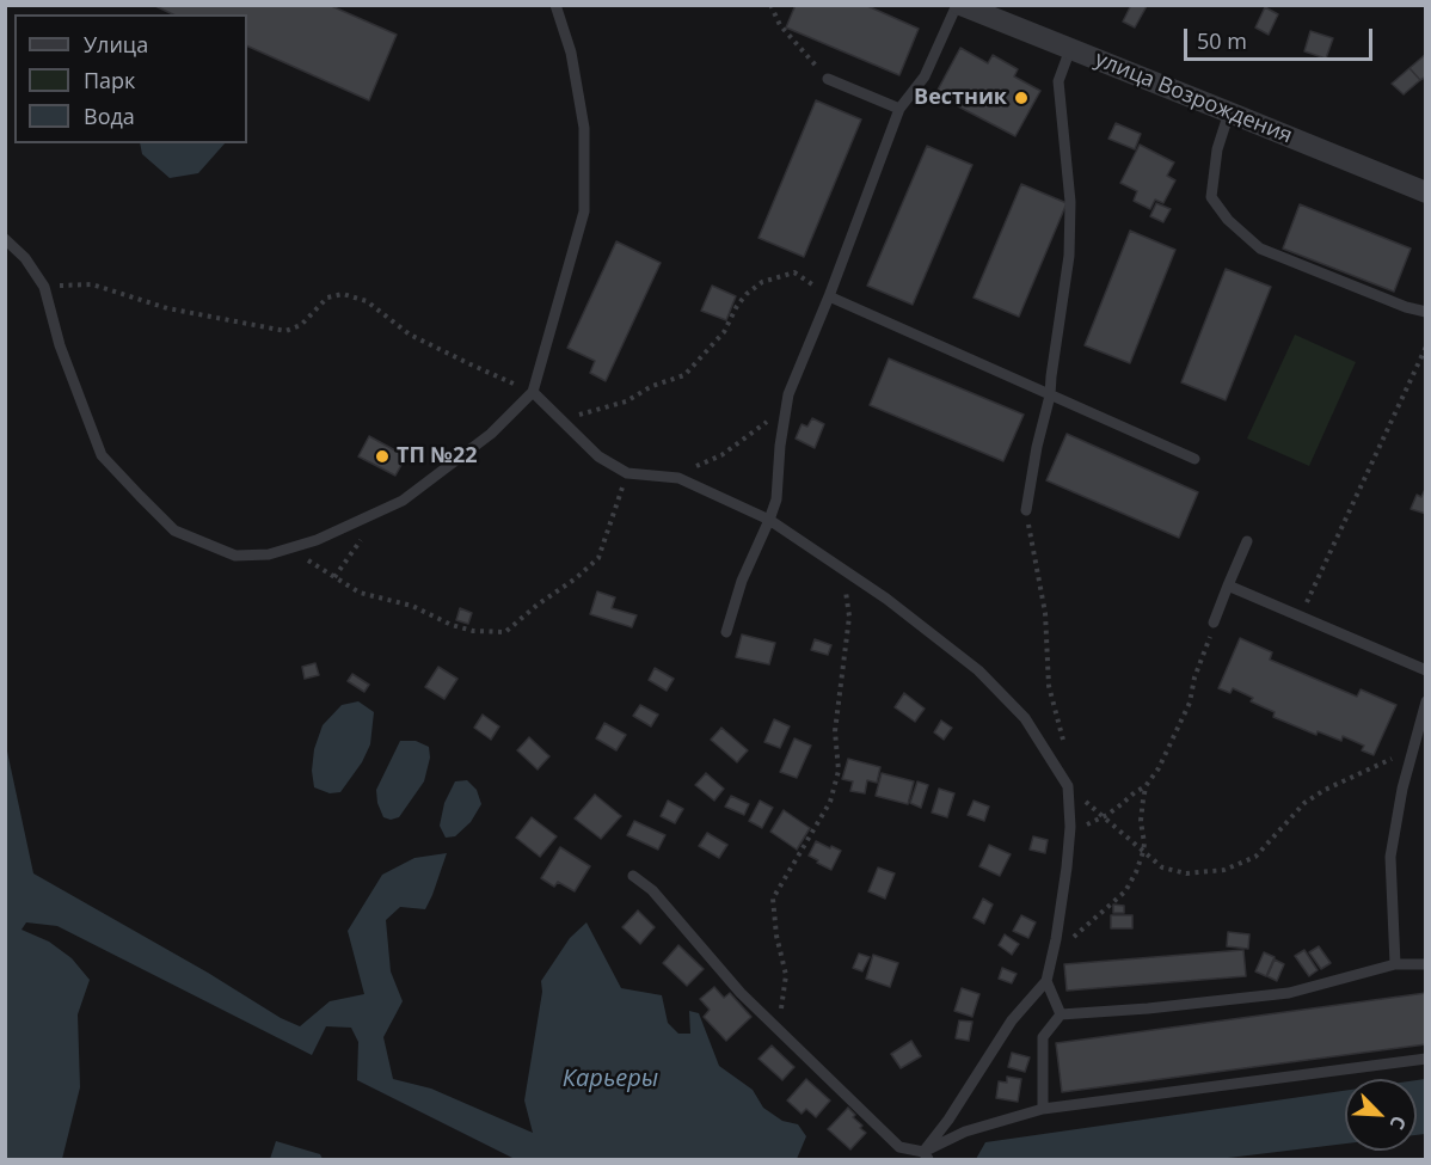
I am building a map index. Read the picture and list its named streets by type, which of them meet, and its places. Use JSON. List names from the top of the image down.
{
  "streets": {
    "street": ["улица Возрождения"]
  },
  "water": ["Карьеры"],
  "places": ["Вестник", "ТП №22"],
  "legend": ["Улица", "Парк", "Вода"],
  "scale_bar": "50 m",
  "north": "bottom right"
}
